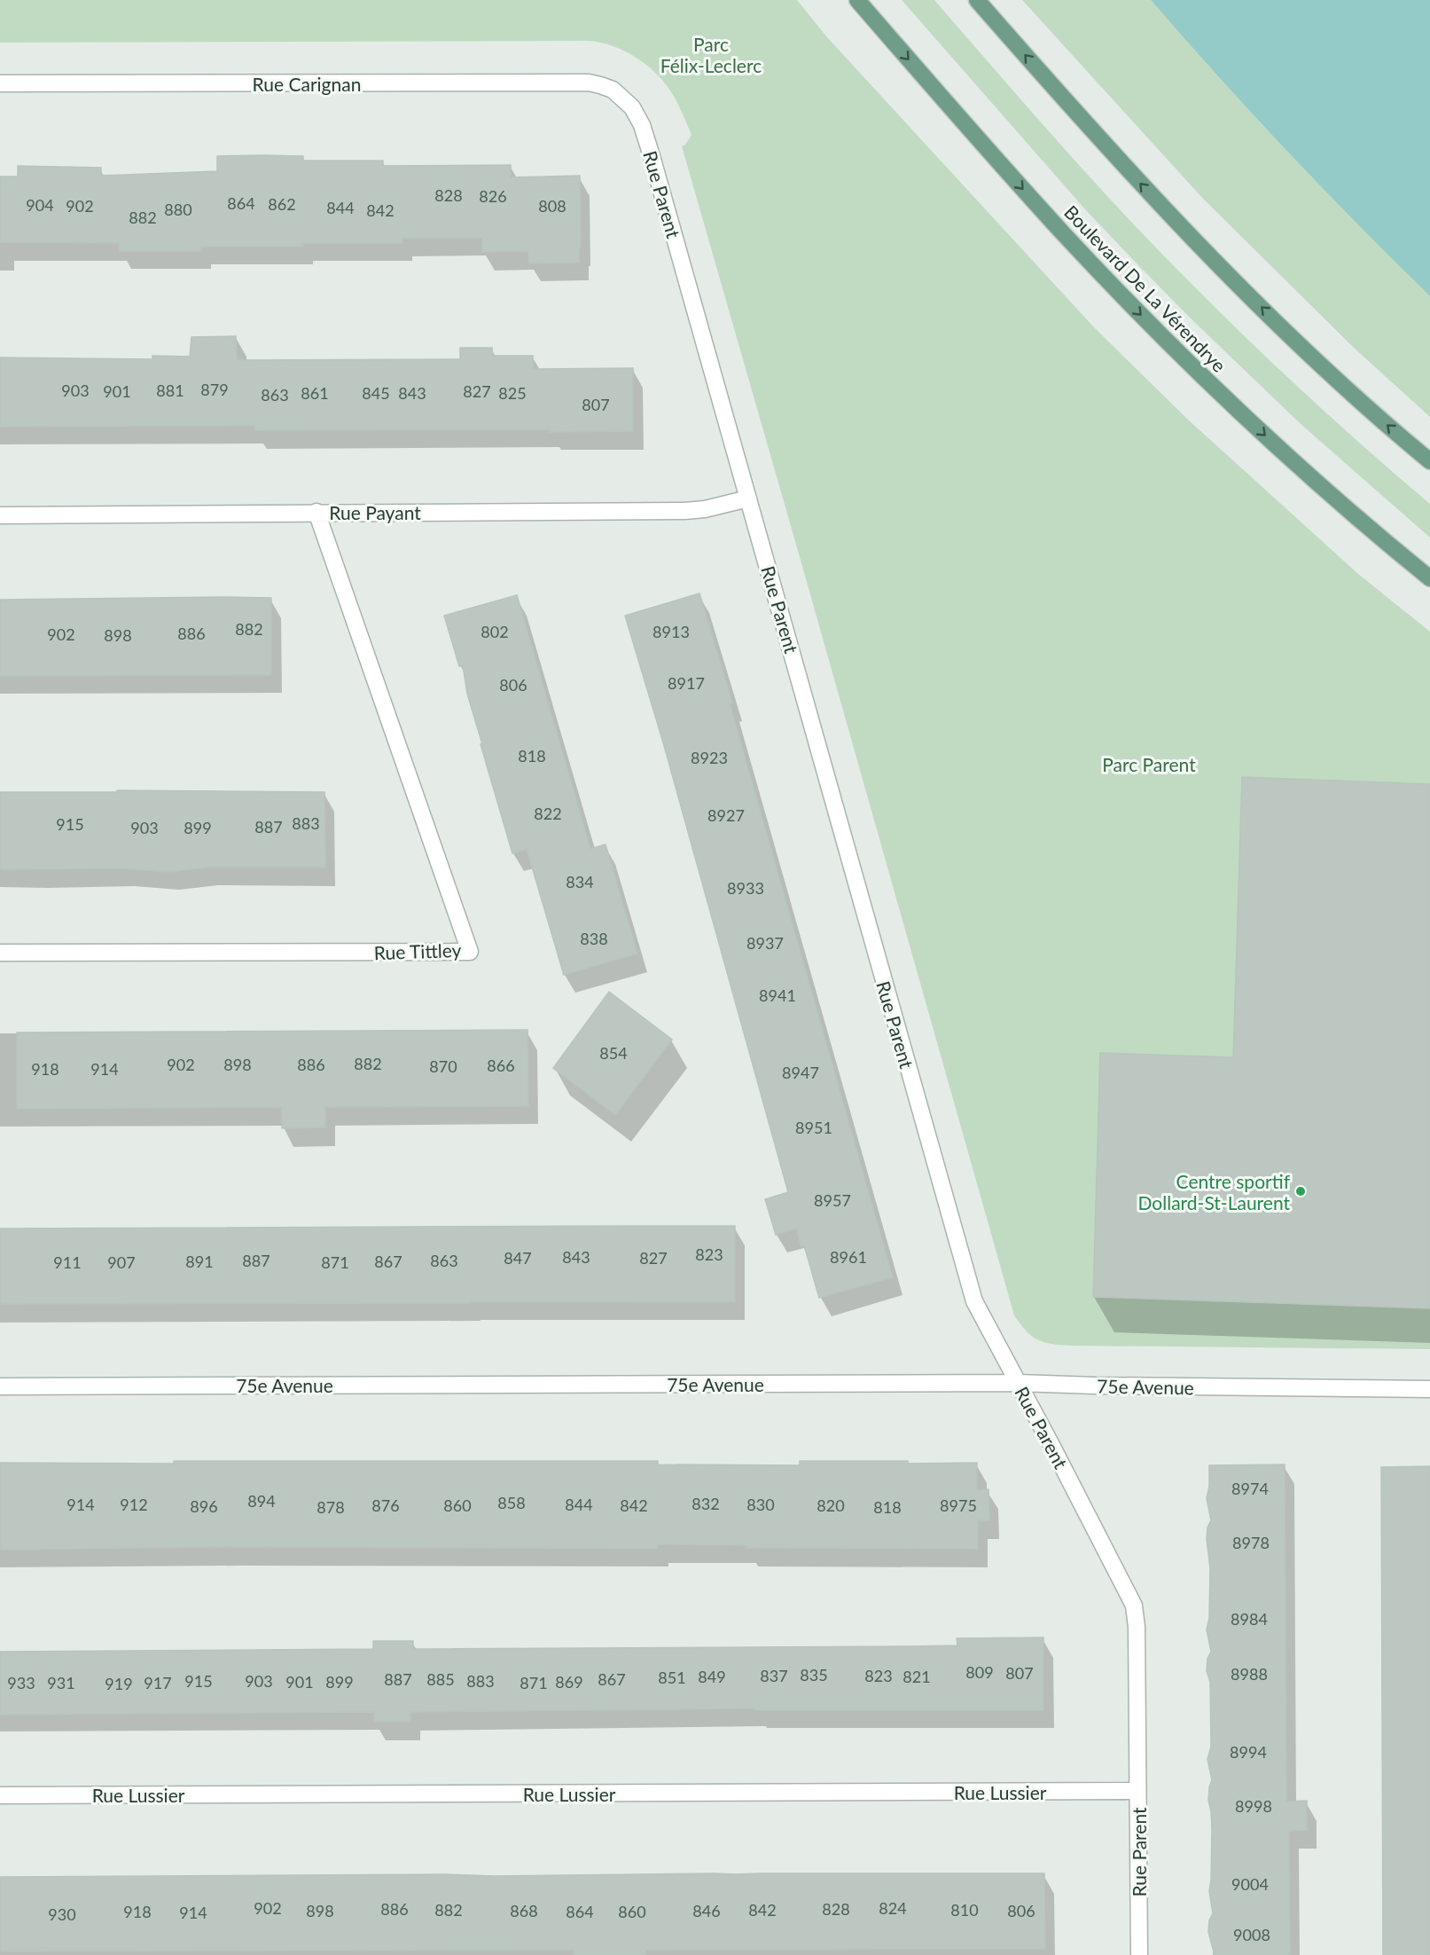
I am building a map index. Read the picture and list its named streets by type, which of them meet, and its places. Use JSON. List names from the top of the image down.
{
  "streets": {
    "main road": ["Boulevard De La Vérendrye"],
    "street": [
      "Rue Carignan",
      "Rue Parent",
      "Rue Payant",
      "Rue Tittley",
      "75e Avenue",
      "Rue Lussier"
    ]
  },
  "crossings": [
    ["Rue Carignan", "Rue Parent"],
    ["Rue Parent", "Rue Payant"],
    ["Rue Parent", "75e Avenue"],
    ["Rue Parent", "Rue Lussier"],
    ["Rue Payant", "Rue Tittley"]
  ],
  "parks": ["Parc Félix-Leclerc", "Parc Parent"],
  "places": ["Centre sportif Dollard-St-Laurent"],
  "house_numbers": [
    "828",
    "826",
    "864",
    "862",
    "904",
    "902",
    "808",
    "844",
    "880",
    "842",
    "882",
    "879",
    "903",
    "881",
    "901",
    "827",
    "861",
    "845",
    "843",
    "825",
    "863",
    "807",
    "882",
    "802",
    "8913",
    "886",
    "902",
    "898",
    "8917",
    "806",
    "818",
    "8923",
    "822",
    "8927",
    "883",
    "915",
    "887",
    "903",
    "899",
    "834",
    "8933",
    "838",
    "8937",
    "8941",
    "854",
    "882",
    "902",
    "898",
    "886",
    "866",
    "870",
    "918",
    "914",
    "8947",
    "8951",
    "8957",
    "823",
    "843",
    "8961",
    "847",
    "827",
    "887",
    "863",
    "891",
    "867",
    "911",
    "907",
    "871",
    "8974",
    "894",
    "858",
    "832",
    "914",
    "912",
    "844",
    "830",
    "876",
    "860",
    "842",
    "820",
    "8975",
    "896",
    "878",
    "818",
    "8978",
    "8984",
    "809",
    "807",
    "8988",
    "835",
    "837",
    "823",
    "849",
    "821",
    "851",
    "887",
    "885",
    "867",
    "915",
    "903",
    "883",
    "901",
    "899",
    "869",
    "933",
    "931",
    "917",
    "871",
    "919",
    "8994",
    "8998",
    "9004",
    "902",
    "824",
    "886",
    "828",
    "882",
    "842",
    "810",
    "898",
    "868",
    "846",
    "806",
    "918",
    "864",
    "860",
    "914",
    "930",
    "9008"
  ]
}
